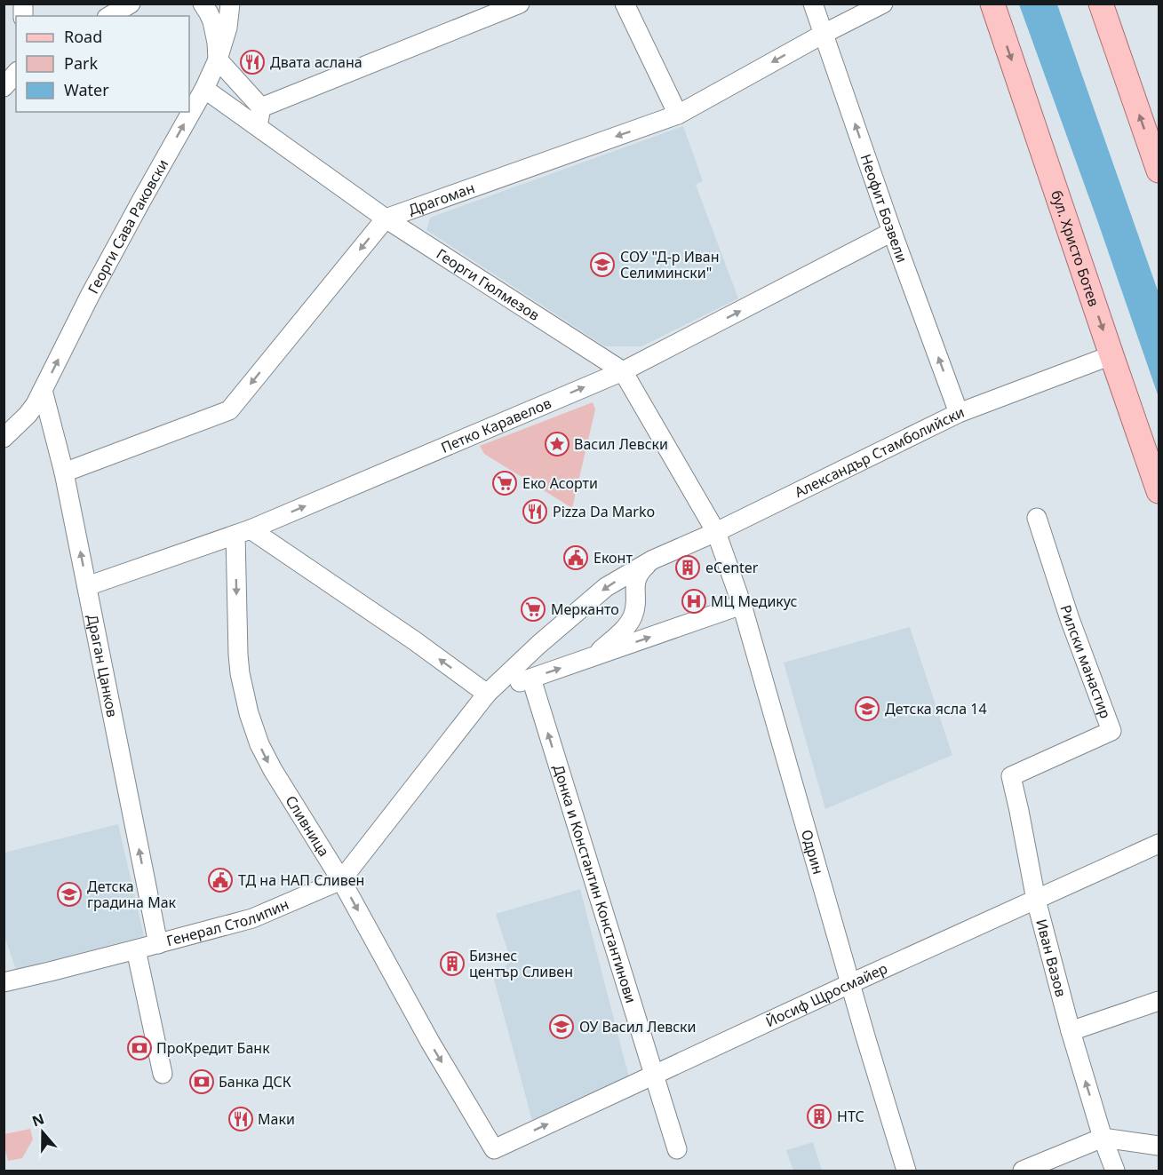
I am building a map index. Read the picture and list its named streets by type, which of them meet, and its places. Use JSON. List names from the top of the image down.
{
  "streets": {
    "main road": ["бул. Христо Ботев"],
    "street": [
      "Драгоман",
      "Неофит Бозвели",
      "Георги Сава Раковски",
      "Георги Гюлмезов",
      "Петко Каравелов",
      "Александър Стамболийски",
      "Рилски манастир",
      "Драган Цанков",
      "Сливница",
      "Одрин",
      "Донка и Константин Константинови",
      "Генерал Столипин",
      "Иван Вазов",
      "Йосиф Щросмайер"
    ]
  },
  "crossings": [
    ["Драгоман", "Неофит Бозвели"],
    ["Драгоман", "Георги Гюлмезов"],
    ["Неофит Бозвели", "Петко Каравелов"],
    ["Неофит Бозвели", "Александър Стамболийски"],
    ["Георги Сава Раковски", "Георги Гюлмезов"],
    ["Георги Сава Раковски", "Драган Цанков"],
    ["бул. Христо Ботев", "Александър Стамболийски"],
    ["Георги Гюлмезов", "Петко Каравелов"],
    ["Георги Гюлмезов", "Александър Стамболийски"],
    ["Георги Гюлмезов", "Одрин"],
    ["Петко Каравелов", "Драган Цанков"],
    ["Петко Каравелов", "Сливница"],
    ["Александър Стамболийски", "Одрин"],
    ["Александър Стамболийски", "Генерал Столипин"],
    ["Рилски манастир", "Иван Вазов"],
    ["Драган Цанков", "Генерал Столипин"],
    ["Сливница", "Генерал Столипин"],
    ["Сливница", "Йосиф Щросмайер"],
    ["Одрин", "Йосиф Щросмайер"],
    ["Донка и Константин Константинови", "Йосиф Щросмайер"],
    ["Иван Вазов", "Йосиф Щросмайер"]
  ],
  "one_way": [
    "Неофит Бозвели",
    "Георги Сава Раковски",
    "Петко Каравелов",
    "Драган Цанков",
    "Сливница",
    "Донка и Константин Константинови"
  ],
  "places": {
    "restaurant": ["Двата аслана", "Pizza Da Marko", "Маки"],
    "school or university": [
      "СОУ \"Д-р Иван Селимински\"",
      "Детска ясла 14",
      "Детска градина Мак",
      "ОУ Васил Левски"
    ],
    "place": ["Васил Левски"],
    "supermarket": ["Еко Асорти", "Мерканто"],
    "public building": ["Еконт", "ТД на НАП Сливен"],
    "building": ["eCenter", "Бизнес център Сливен", "НТС"],
    "hospital": ["МЦ Медикус"],
    "bank": ["ПроКредит Банк", "Банка ДСК"]
  },
  "legend": ["Road", "Park", "Water"],
  "north": "top"
}
